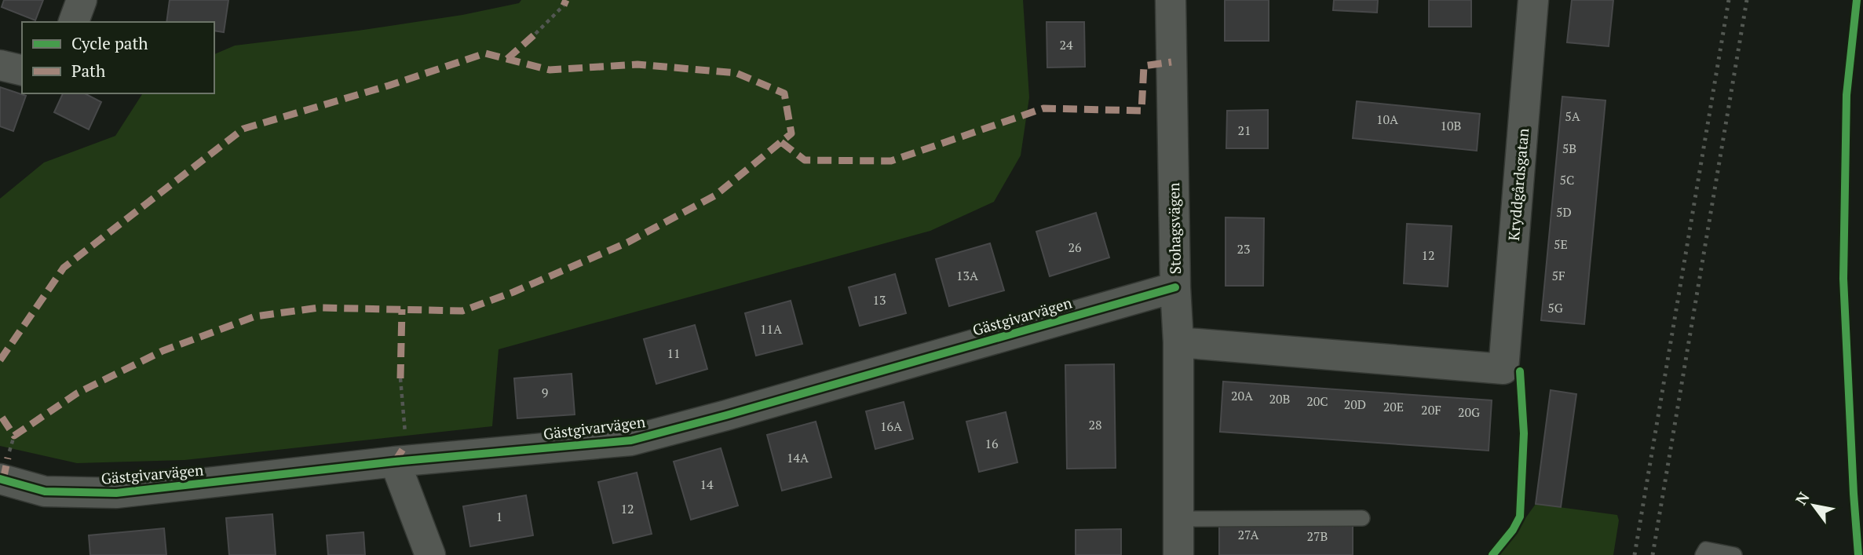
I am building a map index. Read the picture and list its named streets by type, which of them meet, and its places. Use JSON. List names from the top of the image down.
{
  "streets": {
    "street": ["Kryddgårdsgatan", "Stohagsvägen", "Gästgivarvägen"]
  },
  "crossings": [
    ["Kryddgårdsgatan", "Stohagsvägen"],
    ["Stohagsvägen", "Gästgivarvägen"]
  ],
  "house_numbers": [
    "24",
    "5A",
    "10A",
    "10B",
    "21",
    "5B",
    "5C",
    "5D",
    "5E",
    "26",
    "23",
    "12",
    "13A",
    "5F",
    "13",
    "5G",
    "11A",
    "11",
    "9",
    "20A",
    "20B",
    "20C",
    "20D",
    "20E",
    "20F",
    "20G",
    "28",
    "16A",
    "16",
    "14A",
    "14",
    "12",
    "1",
    "27A",
    "27B"
  ],
  "legend": ["Cycle path", "Path"],
  "north": "top left"
}
